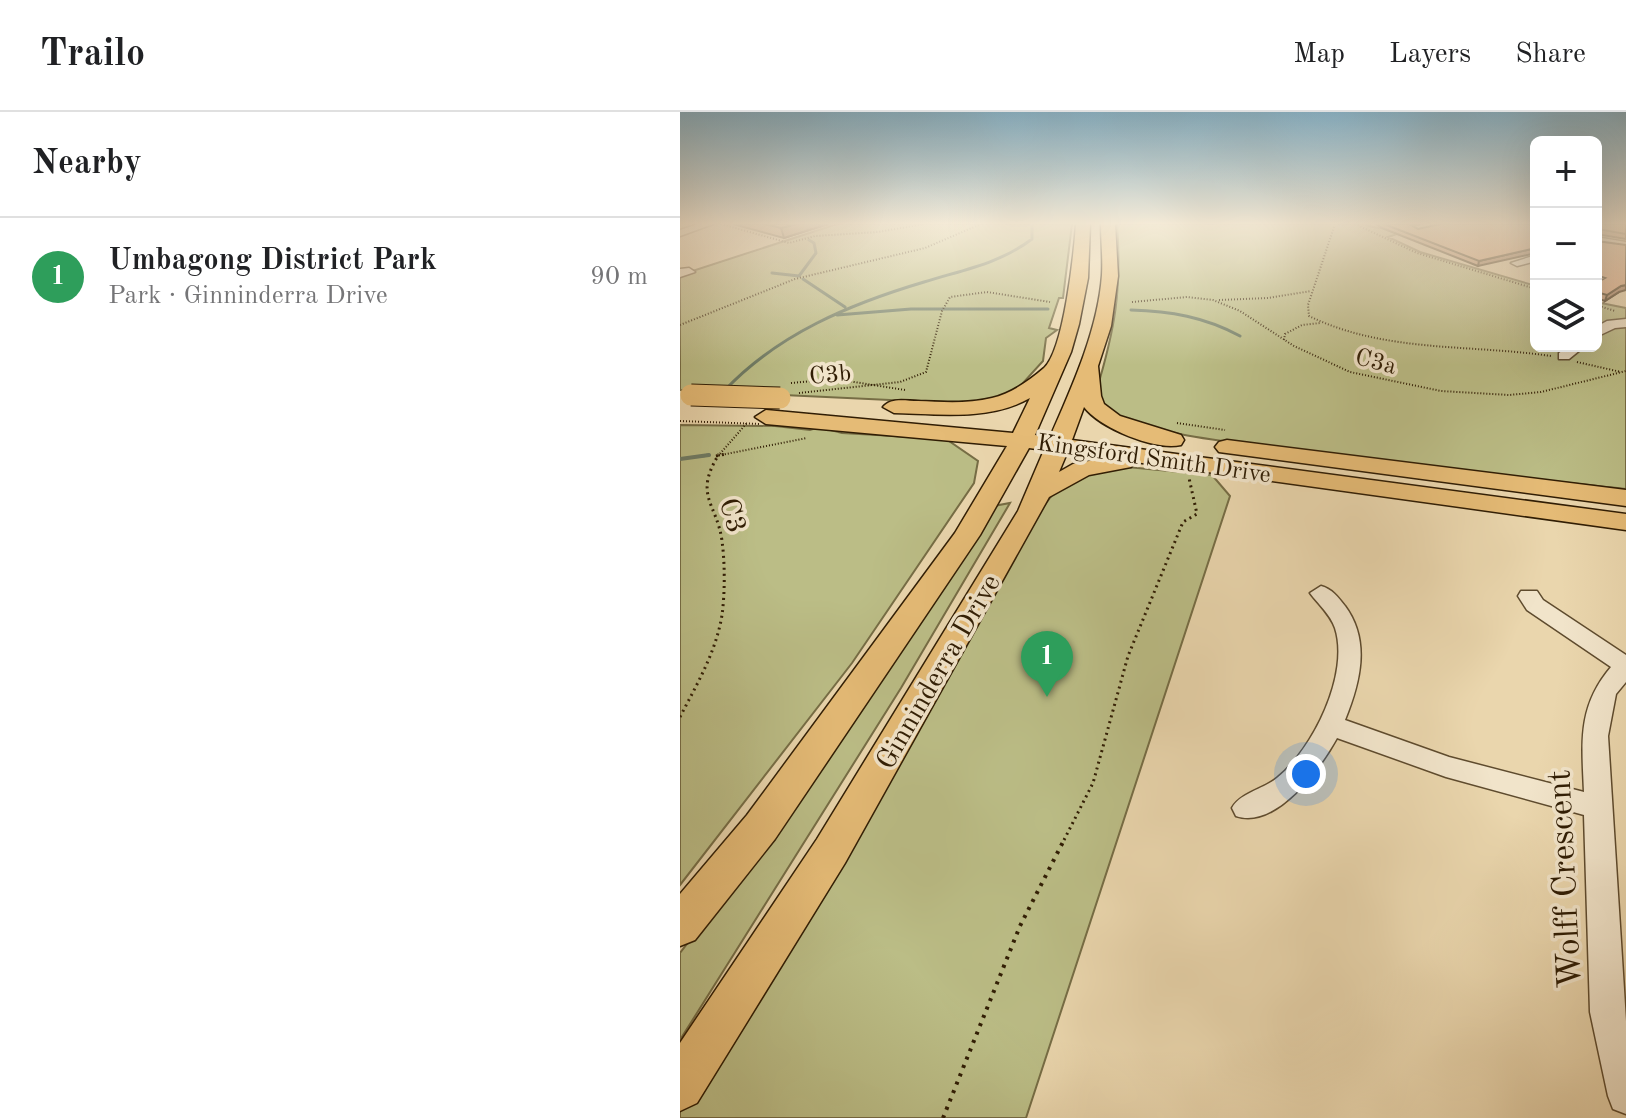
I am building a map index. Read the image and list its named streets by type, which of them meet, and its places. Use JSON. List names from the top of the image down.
{
  "streets": {
    "main road": ["Kingsford Smith Drive", "Ginninderra Drive"],
    "street": ["Wolff Crescent"],
    "path": ["C3a", "C3b", "C3"]
  },
  "crossings": [
    ["C3b", "Kingsford Smith Drive"],
    ["Kingsford Smith Drive", "C3"],
    ["Kingsford Smith Drive", "Ginninderra Drive"]
  ],
  "page": {
    "header": "Trailo",
    "nav": ["Map", "Layers", "Share"],
    "heading": "Nearby",
    "map_buttons": ["+", "−"],
    "list": [
      {
        "mark": "1",
        "name": "Umbagong District Park",
        "note": "Park · Ginninderra Drive",
        "value": "90 m"
      }
    ],
    "pins": "1"
  }
}
